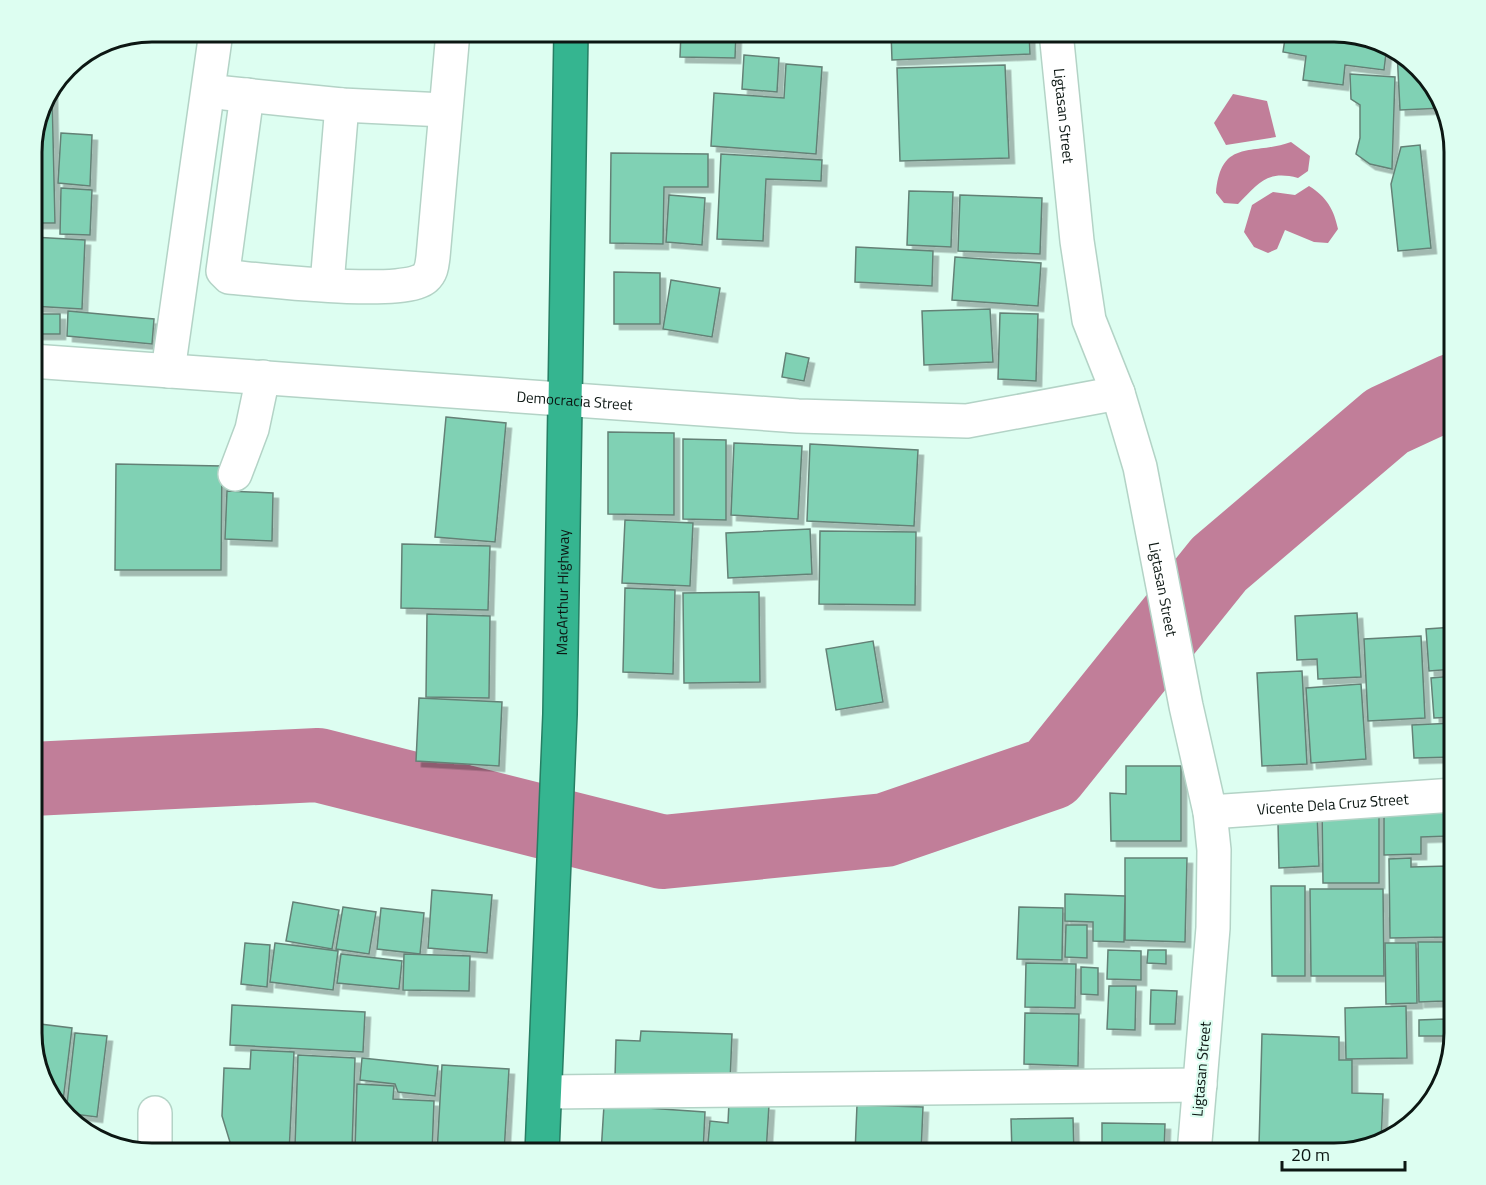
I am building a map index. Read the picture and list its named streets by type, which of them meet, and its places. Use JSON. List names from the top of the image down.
{
  "streets": {
    "highway": ["MacArthur Highway"],
    "street": ["Ligtasan Street", "Democracia Street", "Vicente Dela Cruz Street"]
  },
  "crossings": [
    ["Ligtasan Street", "Democracia Street"],
    ["Ligtasan Street", "Vicente Dela Cruz Street"],
    ["Democracia Street", "MacArthur Highway"]
  ],
  "scale_bar": "20 m"
}
